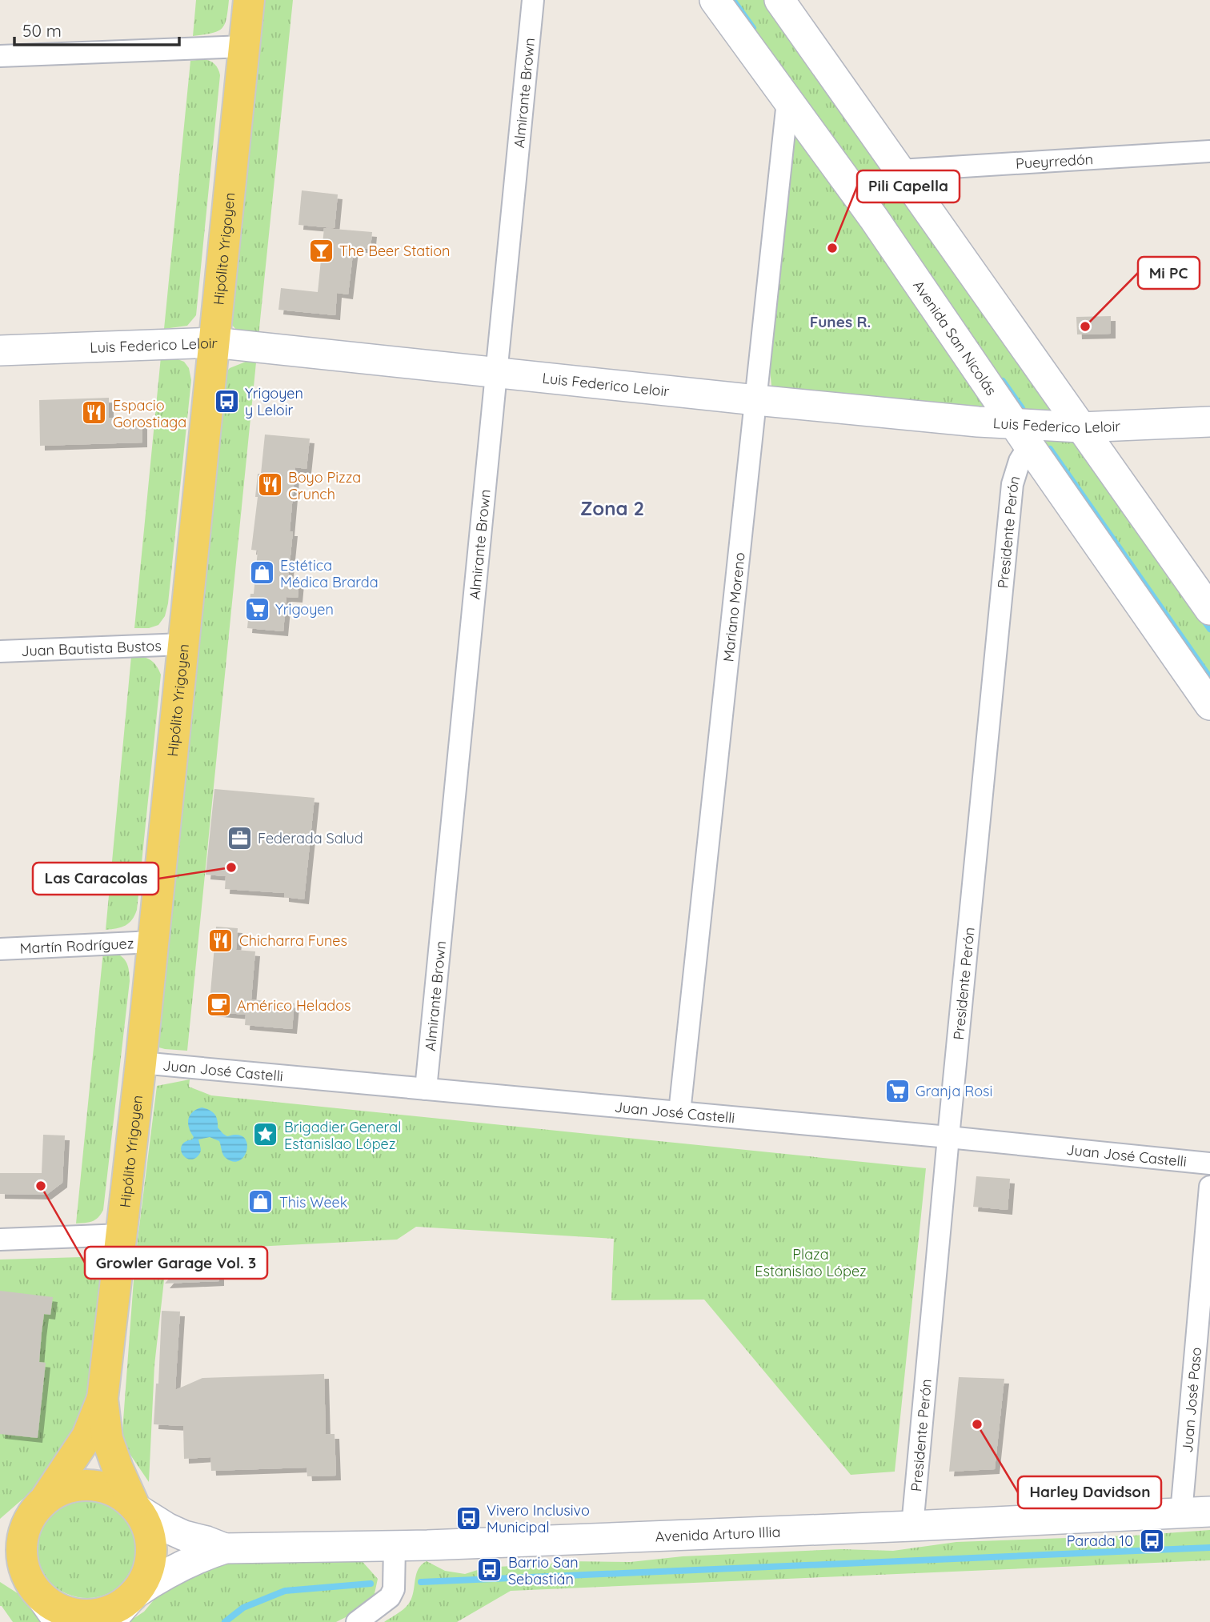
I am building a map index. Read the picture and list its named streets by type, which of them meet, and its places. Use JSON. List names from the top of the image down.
{
  "streets": {
    "main road": ["Hipólito Yrigoyen"],
    "street": [
      "Almirante Brown",
      "Pueyrredón",
      "Avenida San Nicolás",
      "Luis Federico Leloir",
      "Presidente Perón",
      "Mariano Moreno",
      "Juan Bautista Bustos",
      "Martín Rodríguez",
      "Juan José Castelli",
      "Juan José Paso",
      "Avenida Arturo Illia"
    ]
  },
  "crossings": [
    ["Almirante Brown", "Luis Federico Leloir"],
    ["Almirante Brown", "Juan José Castelli"],
    ["Hipólito Yrigoyen", "Luis Federico Leloir"],
    ["Hipólito Yrigoyen", "Juan Bautista Bustos"],
    ["Hipólito Yrigoyen", "Martín Rodríguez"],
    ["Hipólito Yrigoyen", "Juan José Castelli"],
    ["Hipólito Yrigoyen", "Avenida Arturo Illia"],
    ["Avenida San Nicolás", "Luis Federico Leloir"],
    ["Avenida San Nicolás", "Presidente Perón"],
    ["Avenida San Nicolás", "Mariano Moreno"],
    ["Luis Federico Leloir", "Presidente Perón"],
    ["Luis Federico Leloir", "Mariano Moreno"],
    ["Presidente Perón", "Juan José Castelli"],
    ["Presidente Perón", "Avenida Arturo Illia"],
    ["Mariano Moreno", "Juan José Castelli"],
    ["Juan José Paso", "Avenida Arturo Illia"]
  ],
  "districts": ["Funes R.", "Zona 2"],
  "parks": ["Plaza Estanislao López"],
  "places": {
    "other": [
      "Pili Capella",
      "Mi PC",
      "Las Caracolas",
      "Growler Garage Vol. 3",
      "Harley Davidson"
    ],
    "bar": ["The Beer Station"],
    "bus stop": [
      "Yrigoyen y Leloir",
      "Vivero Inclusivo Municipal",
      "Parada 10",
      "Barrio San Sebastián"
    ],
    "restaurant": ["Espacio Gorostiaga", "Boyo Pizza Crunch", "Chicharra Funes"],
    "shop": ["Estética Médica Brarda", "This Week"],
    "supermarket": ["Yrigoyen", "Granja Rosi"],
    "office": ["Federada Salud"],
    "cafe": ["Américo Helados"],
    "place": ["Brigadier General Estanislao López"]
  },
  "scale_bar": "50 m"
}
